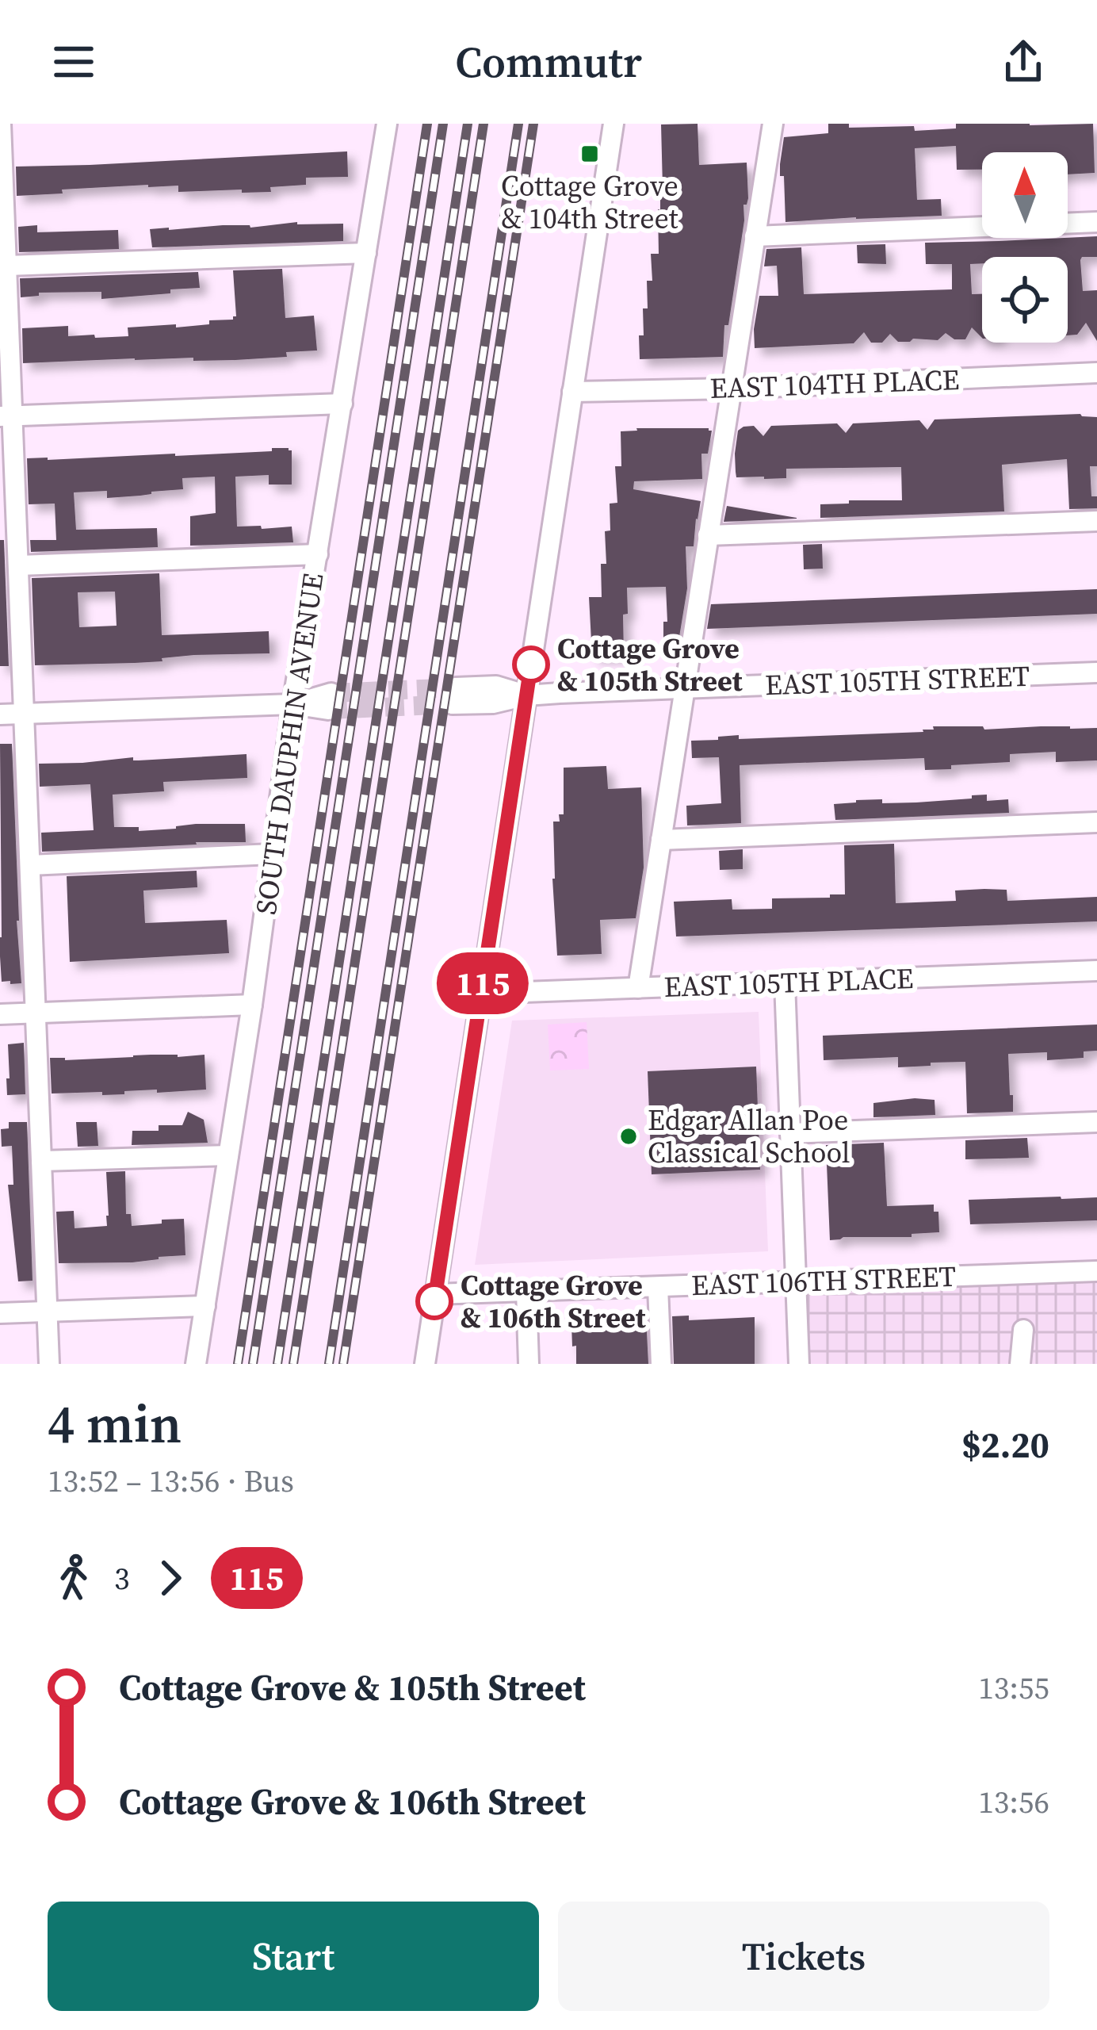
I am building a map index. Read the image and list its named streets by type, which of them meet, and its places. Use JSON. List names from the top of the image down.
{
  "streets": {
    "street": [
      "EAST 104TH PLACE",
      "EAST 105TH STREET",
      "SOUTH DAUPHIN AVENUE",
      "EAST 105TH PLACE",
      "EAST 106TH STREET"
    ]
  },
  "places": {
    "transit": ["Cottage Grove & 104th Street"],
    "other": ["Cottage Grove & 105th Street", "Edgar Allan Poe Classical School", "Cottage Grove & 106th Street"]
  },
  "lines": ["bus line 115"],
  "north": "top",
  "page": {
    "header": "Commutr",
    "on_map": "115",
    "heading": ["4 min", "13:52 – 13:56 · Bus", "$2.20"],
    "legs": ["3", "115"],
    "list": [
      {
        "name": "Cottage Grove & 105th Street",
        "value": "13:55"
      },
      {
        "name": "Cottage Grove & 106th Street",
        "value": "13:56"
      }
    ],
    "buttons": ["Start", "Tickets"]
  }
}
